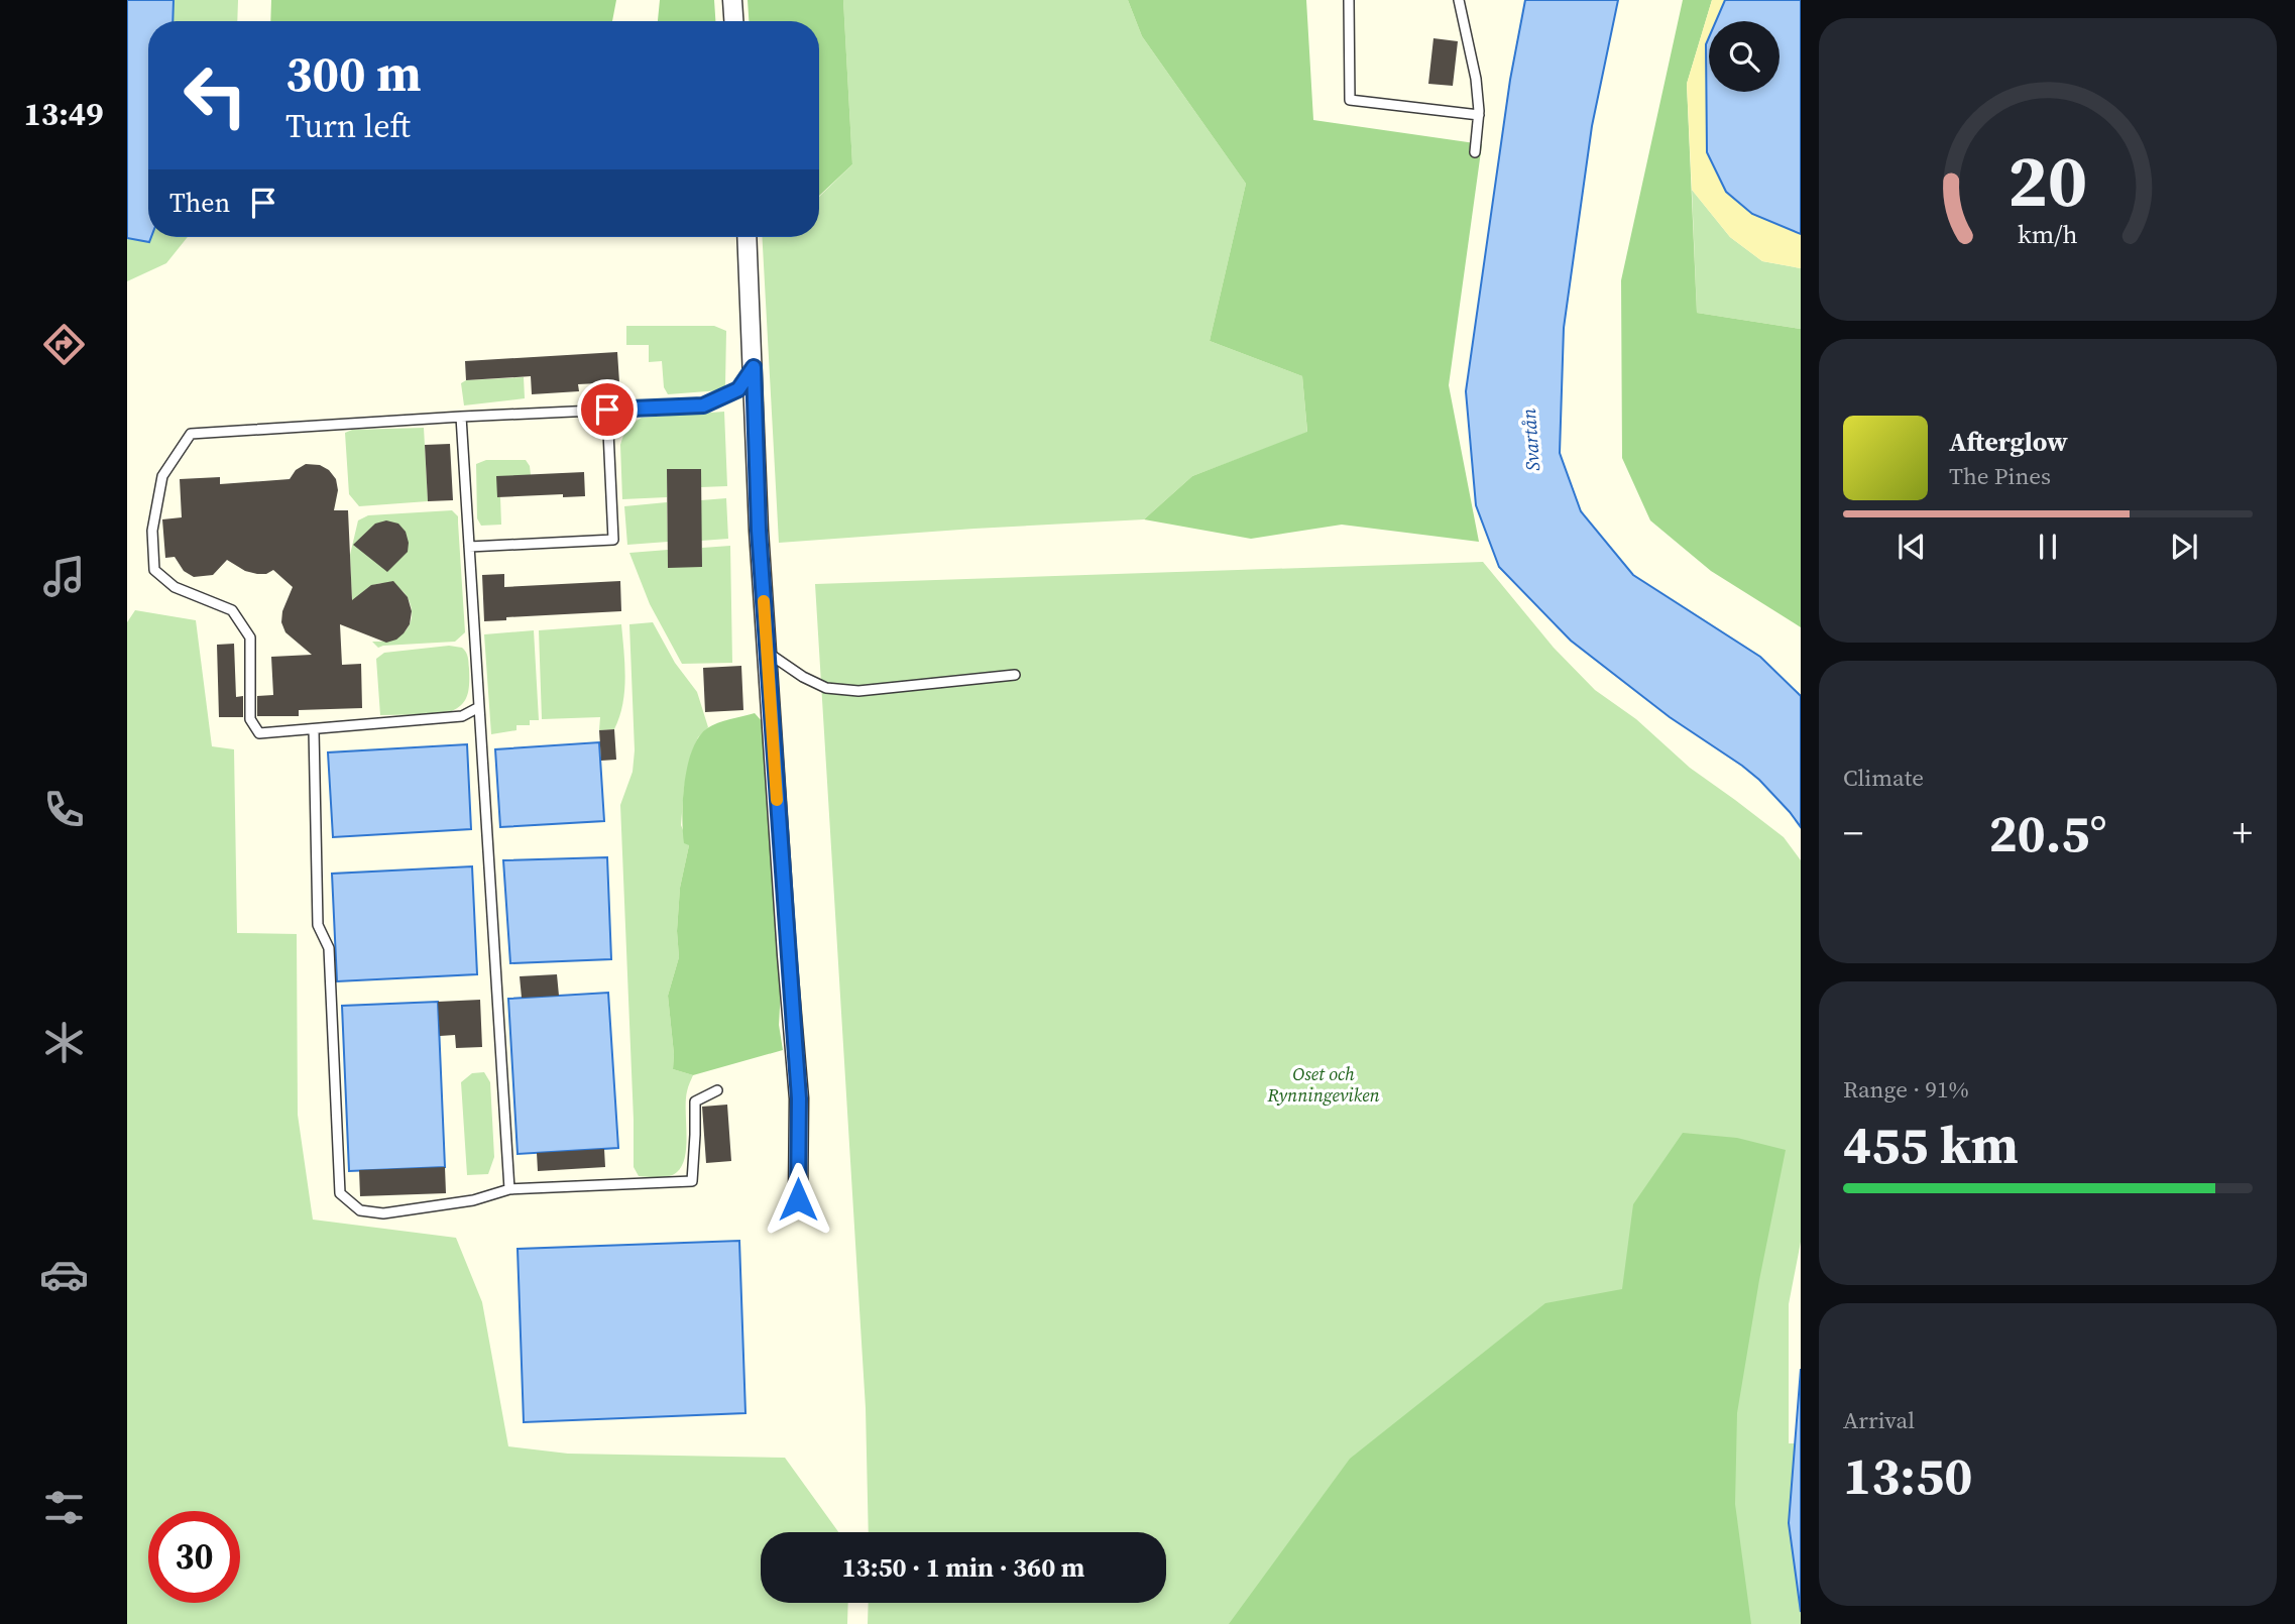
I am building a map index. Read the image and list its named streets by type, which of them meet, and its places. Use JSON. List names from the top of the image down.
{
  "water": ["Svartån"],
  "parks": ["Oset och Rynningeviken"],
  "page": {
    "tabs": "13:49",
    "turn": ["300 m", "Turn left"],
    "then": "Then",
    "song": ["Afterglow", "The Pines"],
    "tile": [
      "Climate",
      ["Range · 91%", "455 km"],
      ["Arrival", "13:50"]
    ],
    "heat": ["−", "20.5°", "+"],
    "limit": "30",
    "trip": "13:50 · 1 min · 360 m",
    "gauge": ["20", "km/h"]
  }
}
